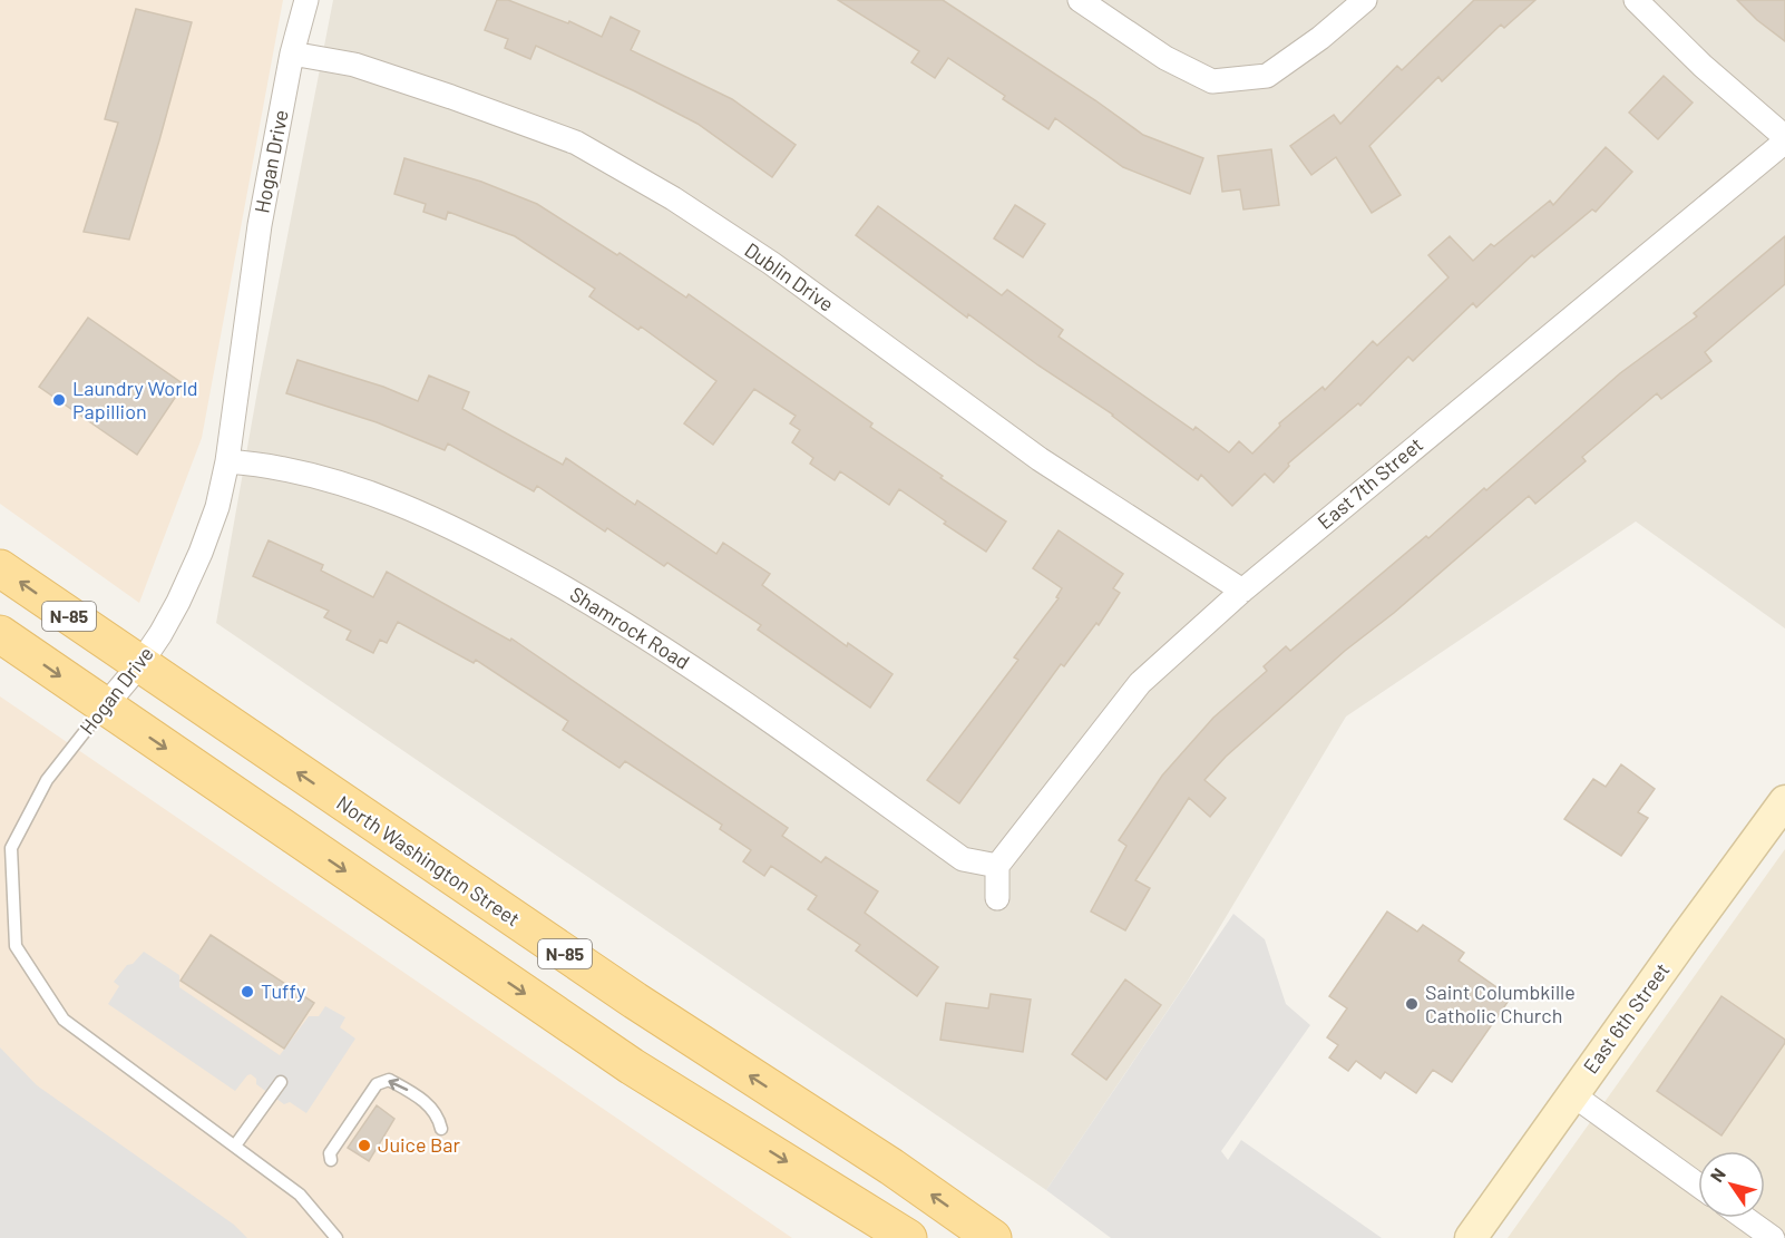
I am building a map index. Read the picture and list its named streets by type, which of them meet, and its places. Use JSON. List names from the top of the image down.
{
  "streets": {
    "main road": ["N-85", "North Washington Street", "East 6th Street"],
    "street": [
      "Hogan Drive",
      "Dublin Drive",
      "East 7th Street",
      "Shamrock Road"
    ]
  },
  "crossings": [
    ["Hogan Drive", "Dublin Drive"],
    ["Hogan Drive", "N-85"],
    ["Hogan Drive", "Shamrock Road"],
    ["Hogan Drive", "North Washington Street"],
    ["Dublin Drive", "East 7th Street"],
    ["East 7th Street", "Shamrock Road"]
  ],
  "places": [
    "Laundry World Papillion",
    "Tuffy",
    "Saint Columbkille Catholic Church",
    "Juice Bar"
  ],
  "north": "top left"
}
